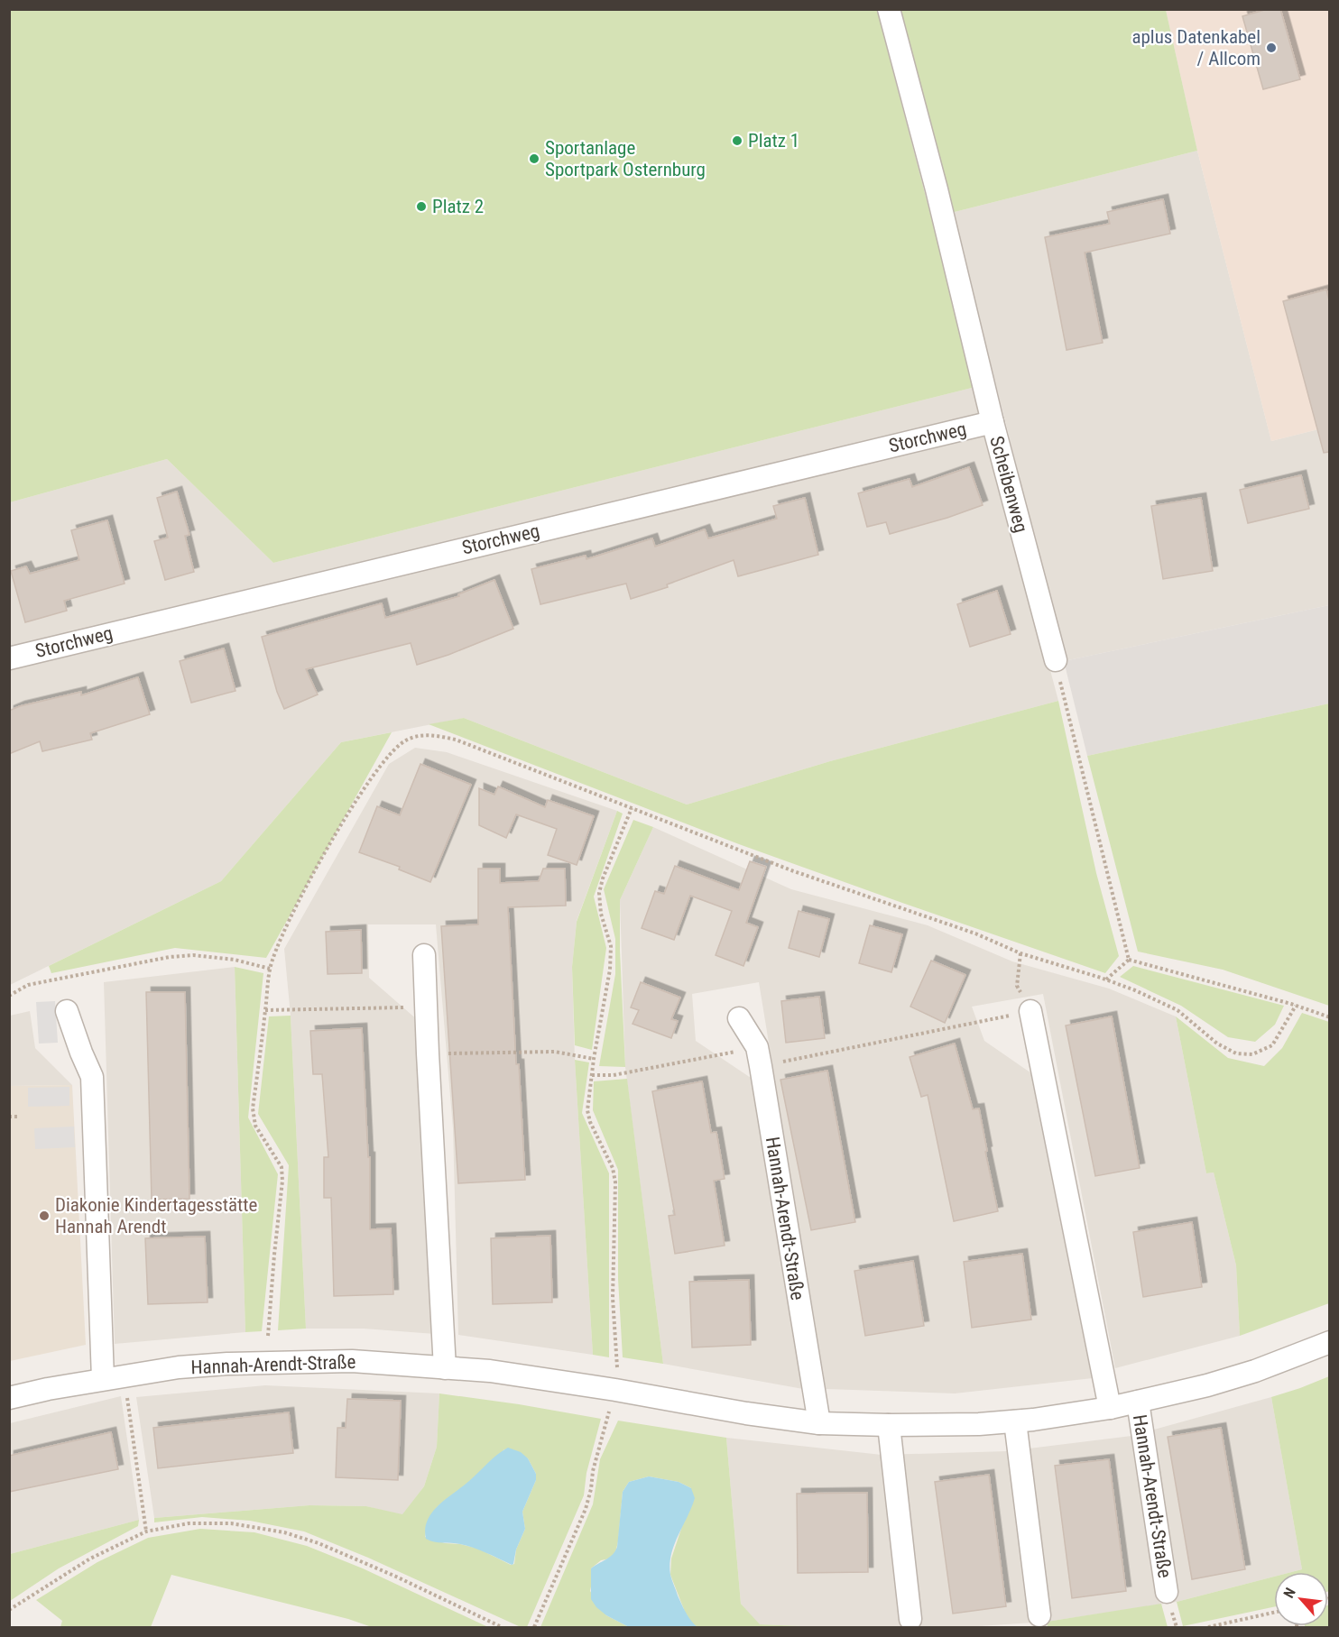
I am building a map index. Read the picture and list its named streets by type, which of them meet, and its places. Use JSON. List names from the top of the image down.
{
  "streets": {
    "street": ["Storchweg", "Scheibenweg", "Hannah-Arendt-Straße"]
  },
  "crossings": [
    ["Storchweg", "Scheibenweg"]
  ],
  "places": [
    "aplus Datenkabel / Allcom",
    "Platz 1",
    "Sportanlage Sportpark Osternburg",
    "Platz 2",
    "Diakonie Kindertagesstätte Hannah Arendt"
  ],
  "north": "top left"
}
